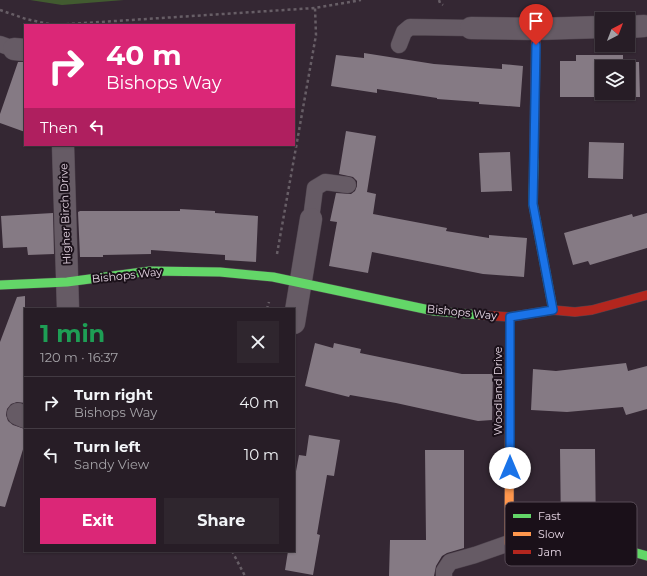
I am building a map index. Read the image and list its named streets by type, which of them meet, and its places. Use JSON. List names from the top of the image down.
{
  "streets": {
    "street": ["Higher Birch Drive", "Bishops Way", "Woodland Drive"]
  },
  "crossings": [
    ["Higher Birch Drive", "Bishops Way"],
    ["Bishops Way", "Woodland Drive"]
  ],
  "legend": ["Fast", "Slow", "Jam"],
  "north": "top right",
  "page": {
    "turn": ["40 m", "Bishops Way"],
    "then": "Then",
    "heading": ["1 min", "120 m · 16:37"],
    "list": [
      {
        "name": "Turn right",
        "note": "Bishops Way",
        "value": "40 m"
      },
      {
        "name": "Turn left",
        "note": "Sandy View",
        "value": "10 m"
      }
    ],
    "buttons": ["Exit", "Share"]
  }
}
